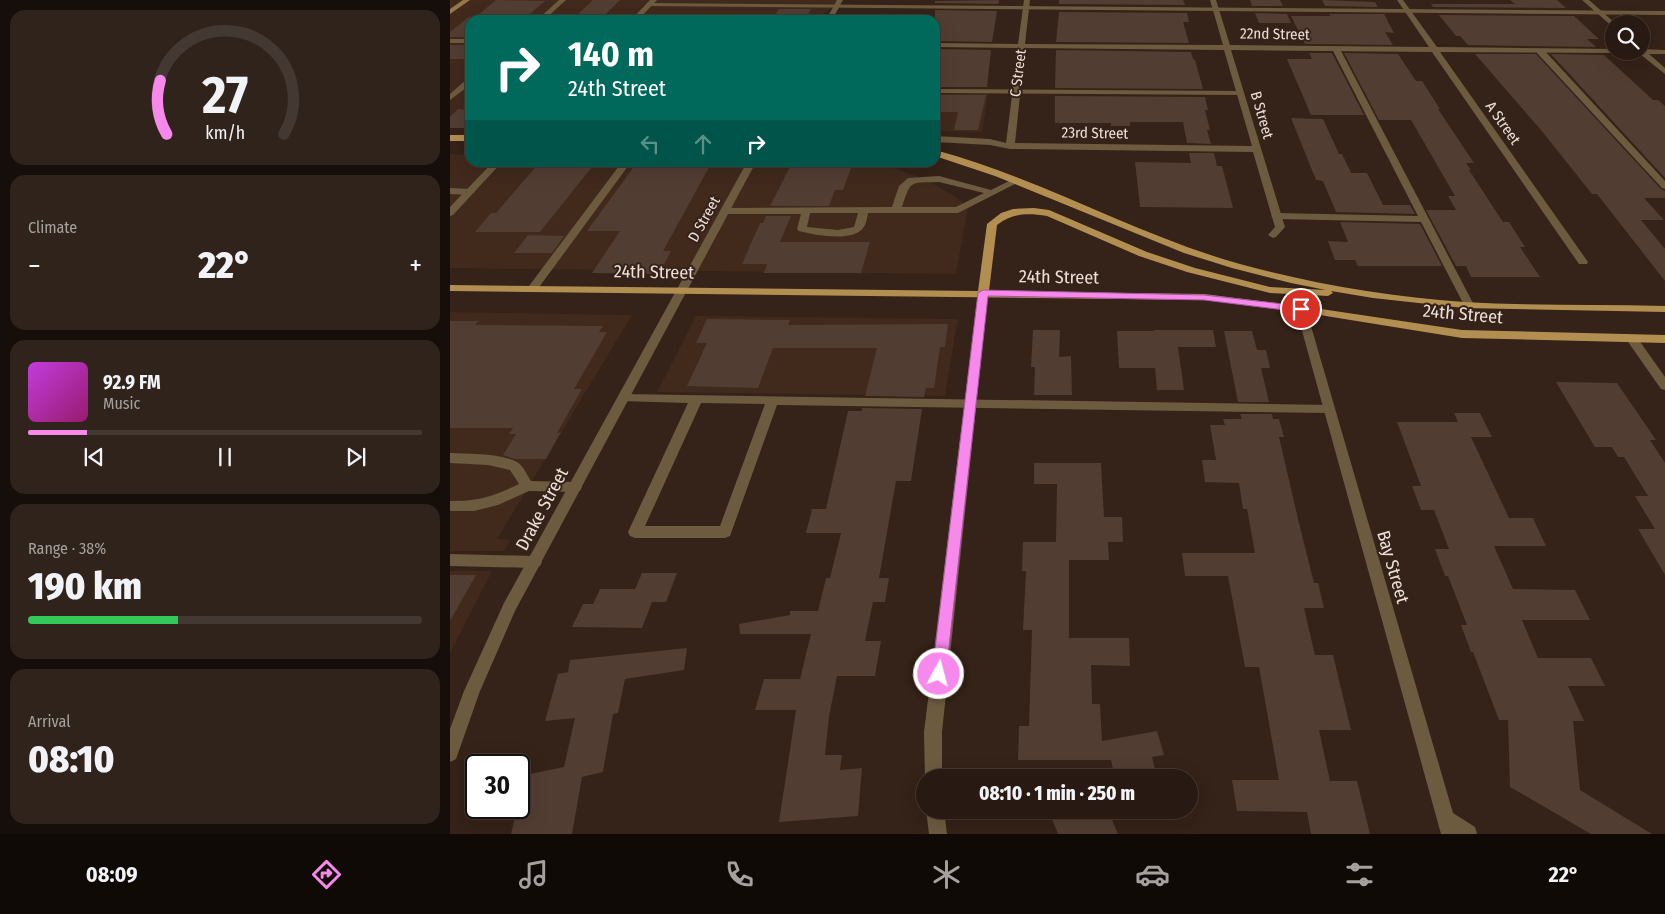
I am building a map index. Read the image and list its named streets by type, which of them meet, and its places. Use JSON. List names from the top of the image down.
{
  "streets": {
    "main road": ["24th Street"],
    "street": [
      "22nd Street",
      "C Street",
      "B Street",
      "A Street",
      "23rd Street",
      "D Street",
      "Drake Street",
      "Bay Street"
    ]
  },
  "crossings": [
    ["22nd Street", "C Street"],
    ["22nd Street", "B Street"],
    ["22nd Street", "A Street"],
    ["C Street", "23rd Street"],
    ["B Street", "23rd Street"],
    ["D Street", "24th Street"],
    ["D Street", "Drake Street"],
    ["24th Street", "Drake Street"],
    ["24th Street", "Bay Street"]
  ],
  "page": {
    "turn": ["140 m", "24th Street"],
    "tile": [
      "Climate",
      ["Range · 38%", "190 km"],
      ["Arrival", "08:10"]
    ],
    "heat": ["−", "22°", "+"],
    "song": ["92.9 FM", "Music"],
    "limit": "30",
    "trip": "08:10 · 1 min · 250 m",
    "tabs": ["08:09", "22°"],
    "gauge": ["27", "km/h"]
  }
}
